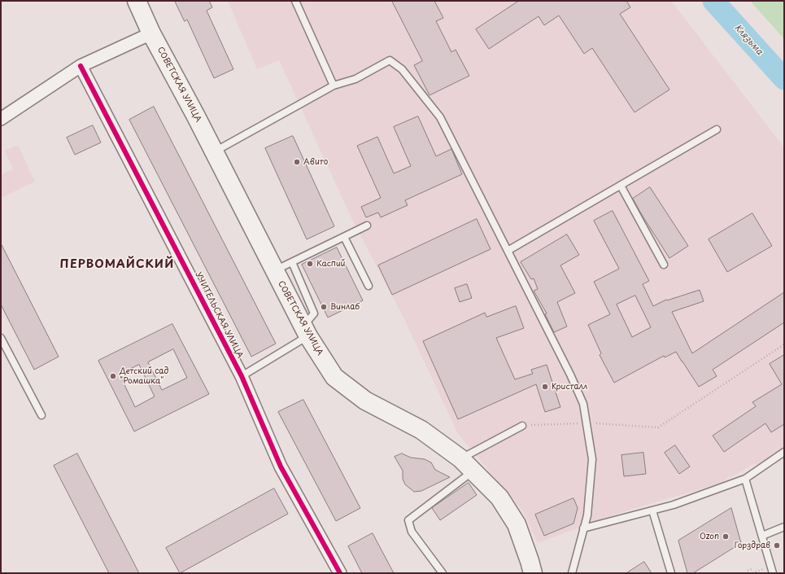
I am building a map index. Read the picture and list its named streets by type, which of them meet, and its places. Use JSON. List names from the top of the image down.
{
  "streets": {
    "main road": ["СОВЕТСКАЯ УЛИЦА"],
    "street": ["УЧИТЕЛЬСКАЯ УЛИЦА"]
  },
  "districts": ["ПЕРВОМАЙСКИЙ"],
  "water": ["Клязьма"],
  "places": [
    "Авито",
    "Каспий",
    "Винлаб",
    "Детский сад \"Ромашка\"",
    "Кристалл",
    "Ozon",
    "Горздрав"
  ]
}
